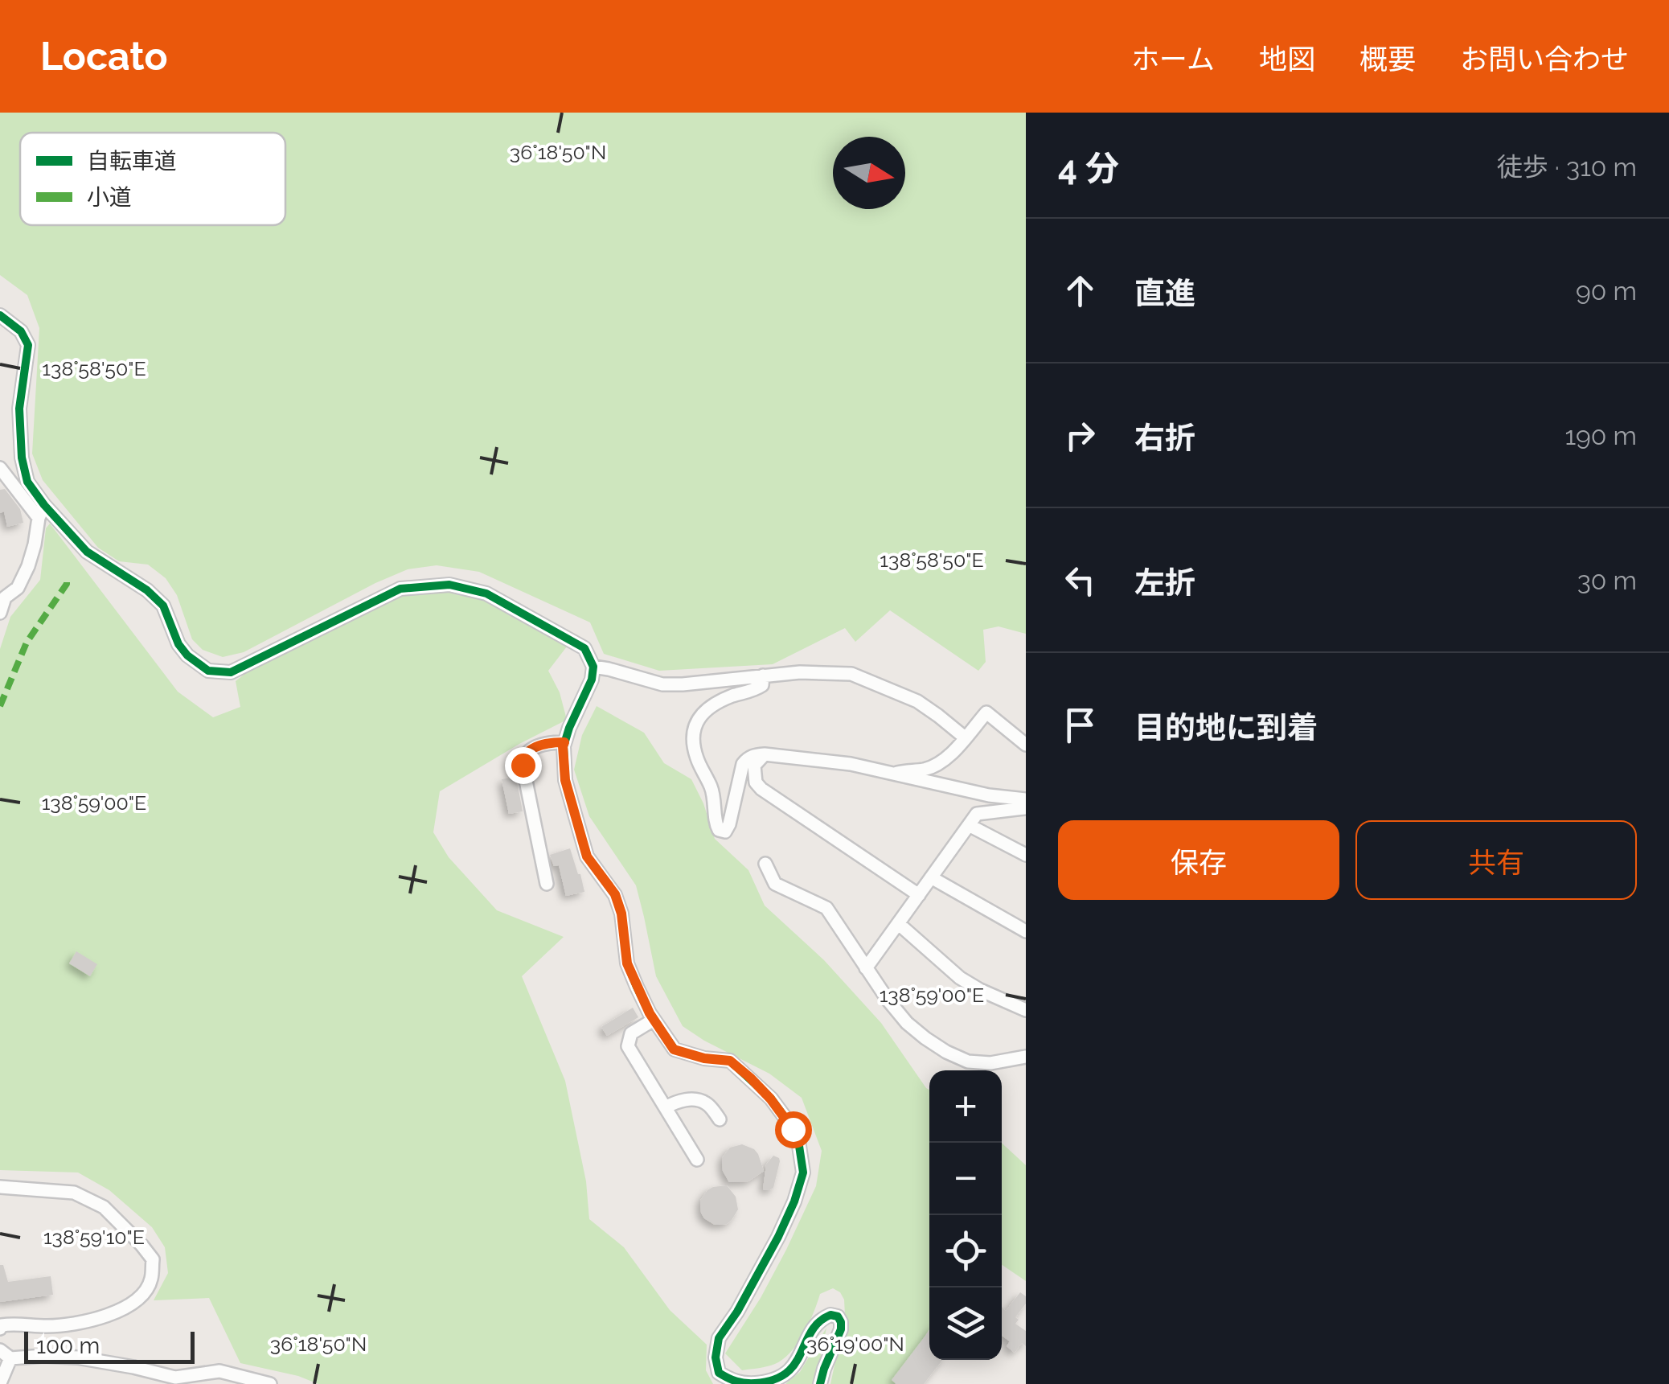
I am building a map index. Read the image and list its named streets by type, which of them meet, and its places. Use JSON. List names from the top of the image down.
{
  "legend": ["自転車道", "小道"],
  "scale_bar": "100 m",
  "north": "right",
  "page": {
    "header": "Locato",
    "nav": [
      "ホーム",
      "地図",
      "概要",
      "お問い合わせ"
    ],
    "heading": ["4 分", "徒歩 · 310 m"],
    "list": [
      ["直進", "90 m"],
      ["右折", "190 m"],
      ["左折", "30 m"],
      "目的地に到着"
    ],
    "buttons": ["保存", "共有"],
    "map_buttons": ["+", "−"],
    "scale": "100 m"
  },
  "coordinates": [
    "36°18'50\"N",
    "138°58'50\"E",
    "138°59'00\"E",
    "138°59'10\"E",
    "36°19'00\"N"
  ]
}
